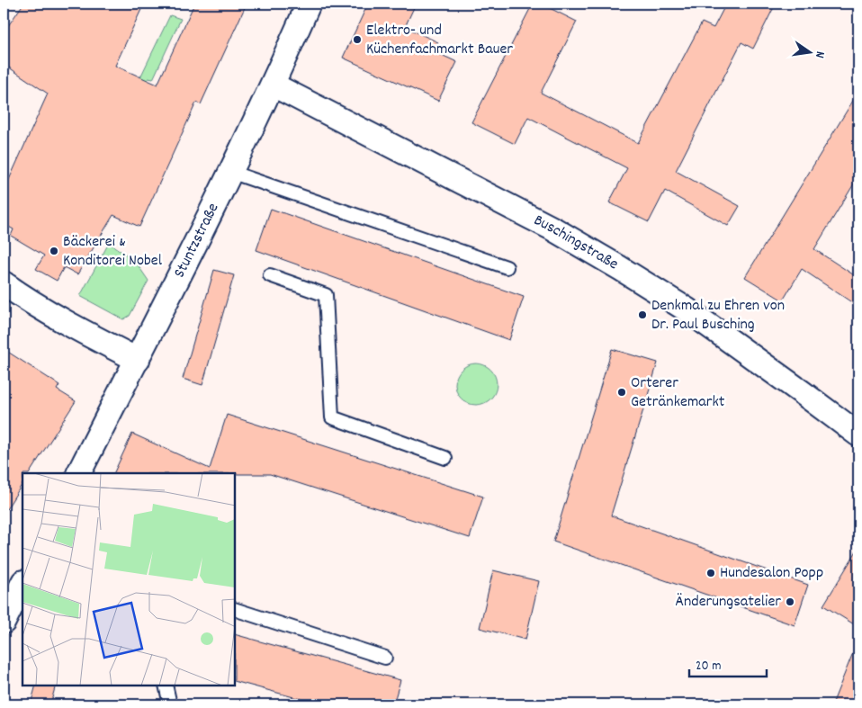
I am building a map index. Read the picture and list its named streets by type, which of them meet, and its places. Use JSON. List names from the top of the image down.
{
  "streets": {
    "street": ["Stuntzstraße", "Buschingstraße"]
  },
  "crossings": [
    ["Stuntzstraße", "Buschingstraße"]
  ],
  "places": [
    "Elektro- und Küchenfachmarkt Bauer",
    "Bäckerei & Konditorei Nobel",
    "Denkmal zu Ehren von Dr. Paul Busching",
    "Orterer Getränkemarkt",
    "Hundesalon Popp",
    "Änderungsatelier"
  ],
  "scale_bar": "20 m",
  "north": "right"
}
